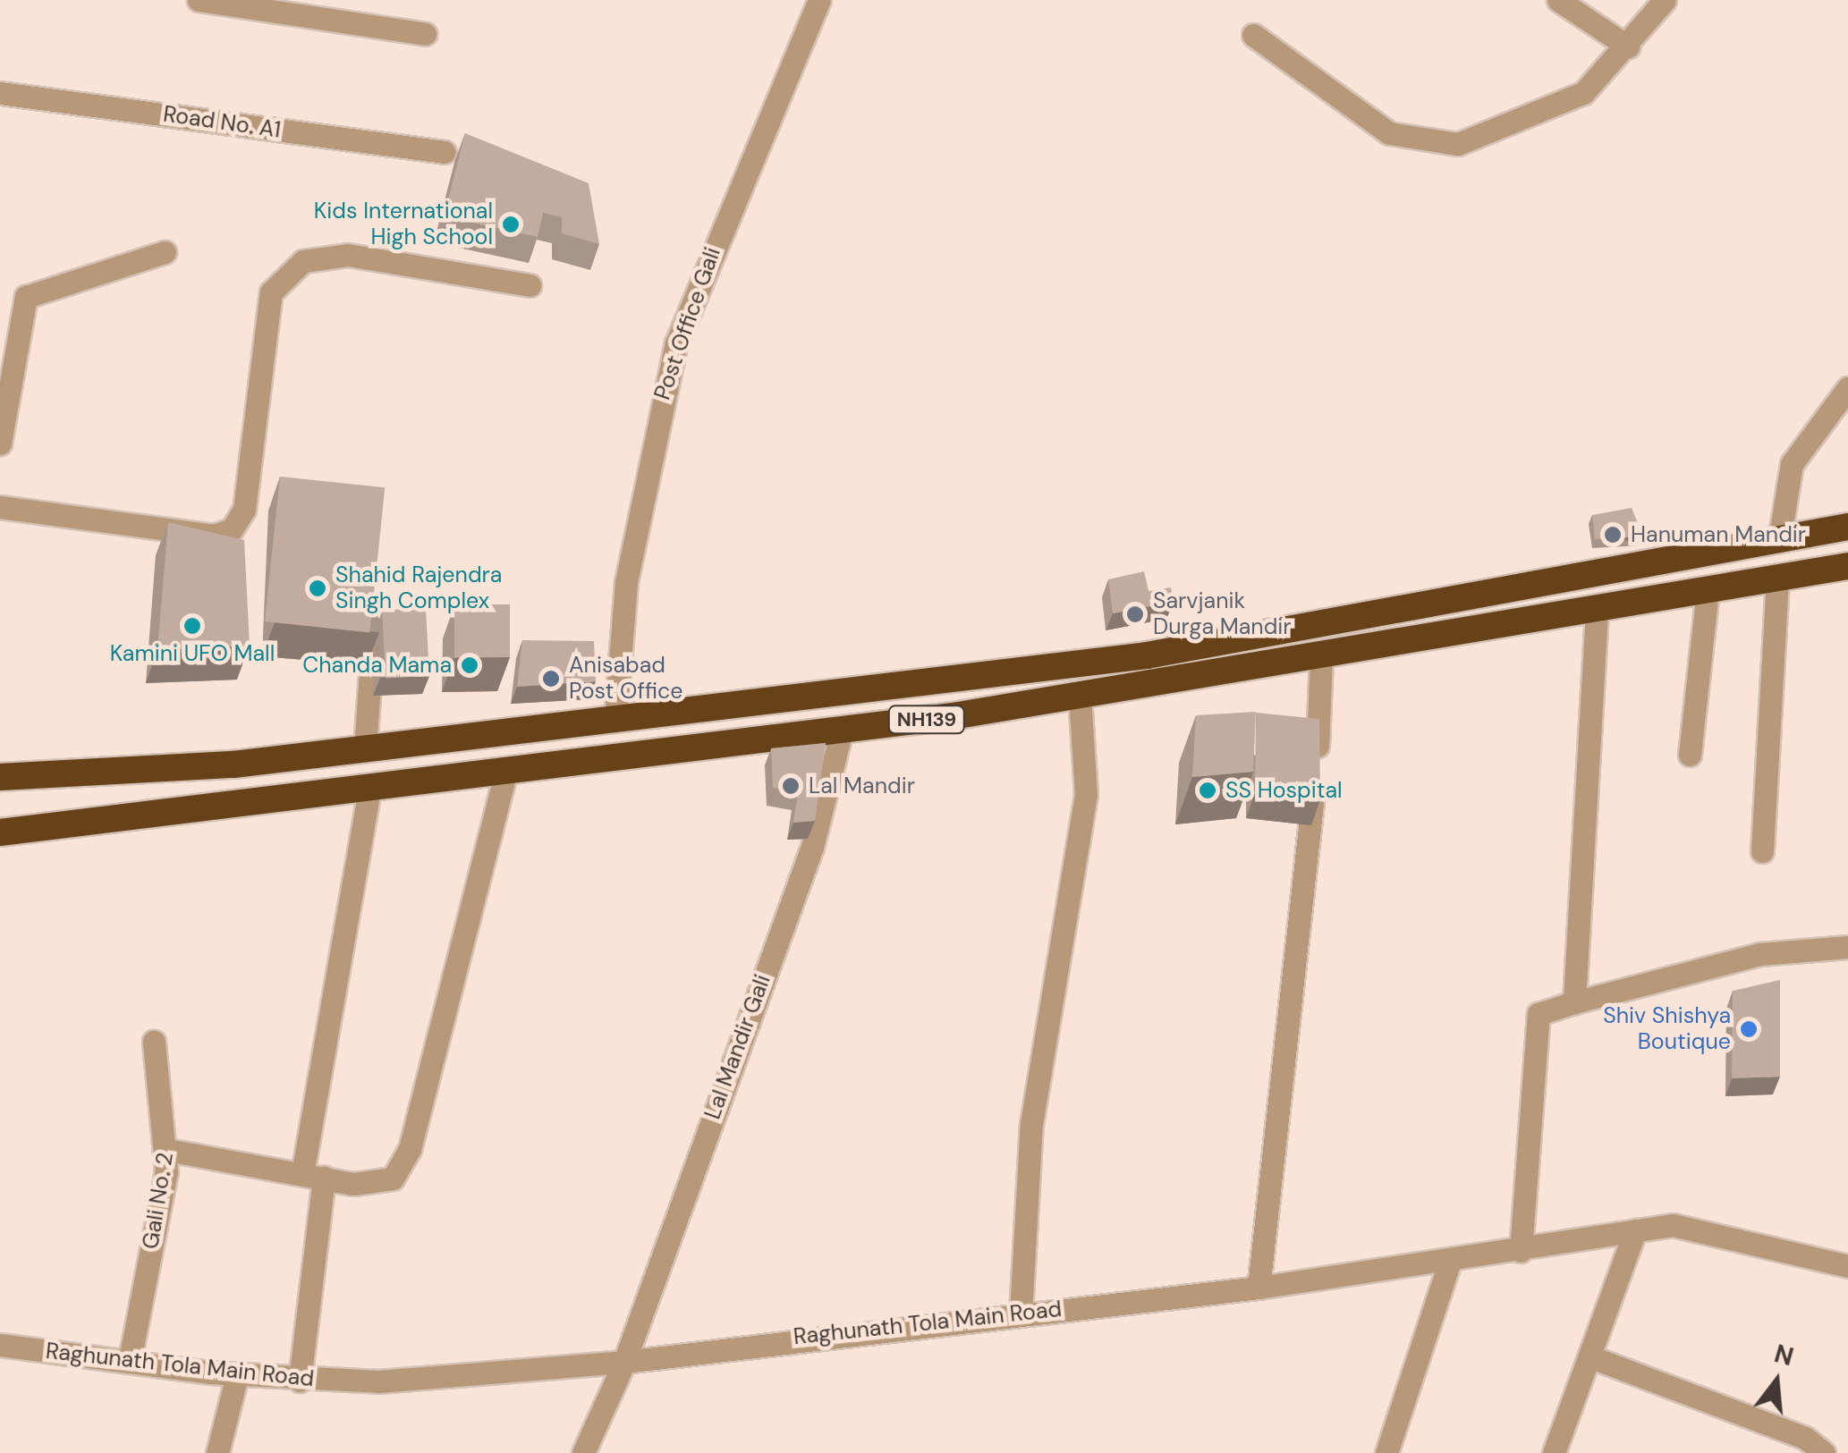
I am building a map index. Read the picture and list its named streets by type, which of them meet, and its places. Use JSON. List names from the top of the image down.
{
  "streets": {
    "highway": ["NH139"],
    "street": [
      "Road No. A1",
      "Post Office Gali",
      "Lal Mandir Gali",
      "Gali No. 2",
      "Raghunath Tola Main Road"
    ]
  },
  "crossings": [
    ["Post Office Gali", "NH139"],
    ["NH139", "Lal Mandir Gali"],
    ["Lal Mandir Gali", "Raghunath Tola Main Road"],
    ["Gali No. 2", "Raghunath Tola Main Road"]
  ],
  "places": [
    "Kids International High School",
    "Hanuman Mandir",
    "Shahid Rajendra Singh Complex",
    "Sarvjanik Durga Mandir",
    "Kamini UFO Mall",
    "Chanda Mama",
    "Anisabad Post Office",
    "Lal Mandir",
    "SS Hospital",
    "Shiv Shishya Boutique"
  ],
  "north": "top"
}
